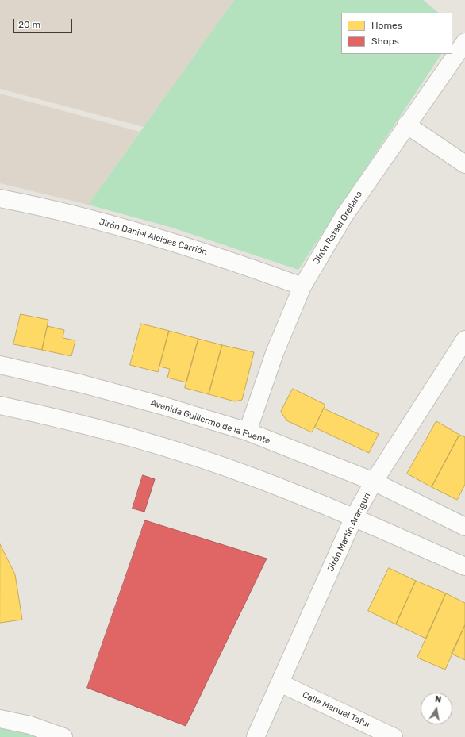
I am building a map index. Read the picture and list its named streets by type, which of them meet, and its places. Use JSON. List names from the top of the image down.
{
  "streets": {
    "street": [
      "Jirón Rafael Orellana",
      "Jirón Daniel Alcides Carrión",
      "Avenida Guillermo de la Fuente",
      "Jirón Martín Aranguri",
      "Calle Manuel Tafur"
    ]
  },
  "crossings": [
    ["Jirón Rafael Orellana", "Jirón Daniel Alcides Carrión"],
    ["Jirón Rafael Orellana", "Avenida Guillermo de la Fuente"],
    ["Avenida Guillermo de la Fuente", "Jirón Martín Aranguri"],
    ["Jirón Martín Aranguri", "Calle Manuel Tafur"]
  ],
  "legend": ["Homes", "Shops"],
  "scale_bar": "20 m",
  "north": "top"
}
